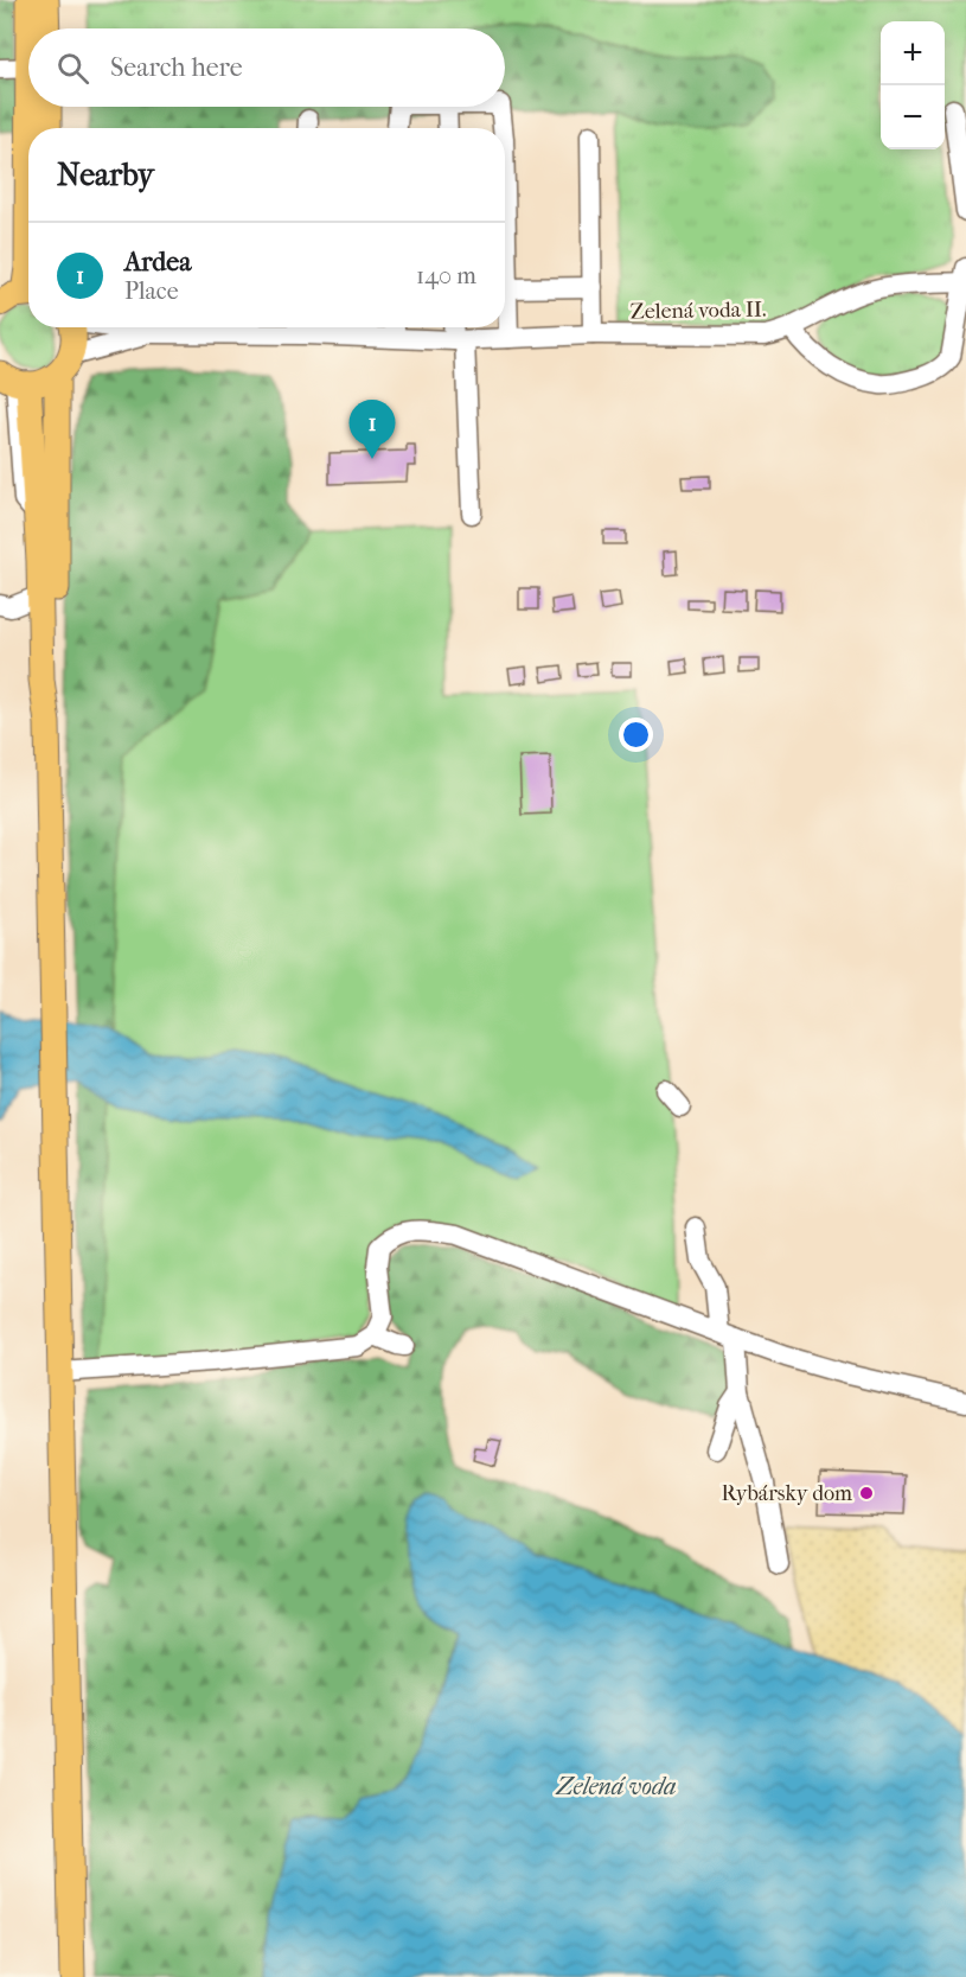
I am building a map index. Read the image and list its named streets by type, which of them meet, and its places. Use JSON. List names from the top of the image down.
{
  "streets": {
    "lane": ["Zelená voda II."]
  },
  "water": ["Zelená voda"],
  "places": ["Rybársky dom"],
  "page": {
    "map_buttons": ["+", "−"],
    "search": "Search here",
    "heading": "Nearby",
    "list": [
      {
        "mark": "1",
        "name": "Ardea",
        "note": "Place",
        "value": "140 m"
      }
    ],
    "pins": "1"
  }
}
